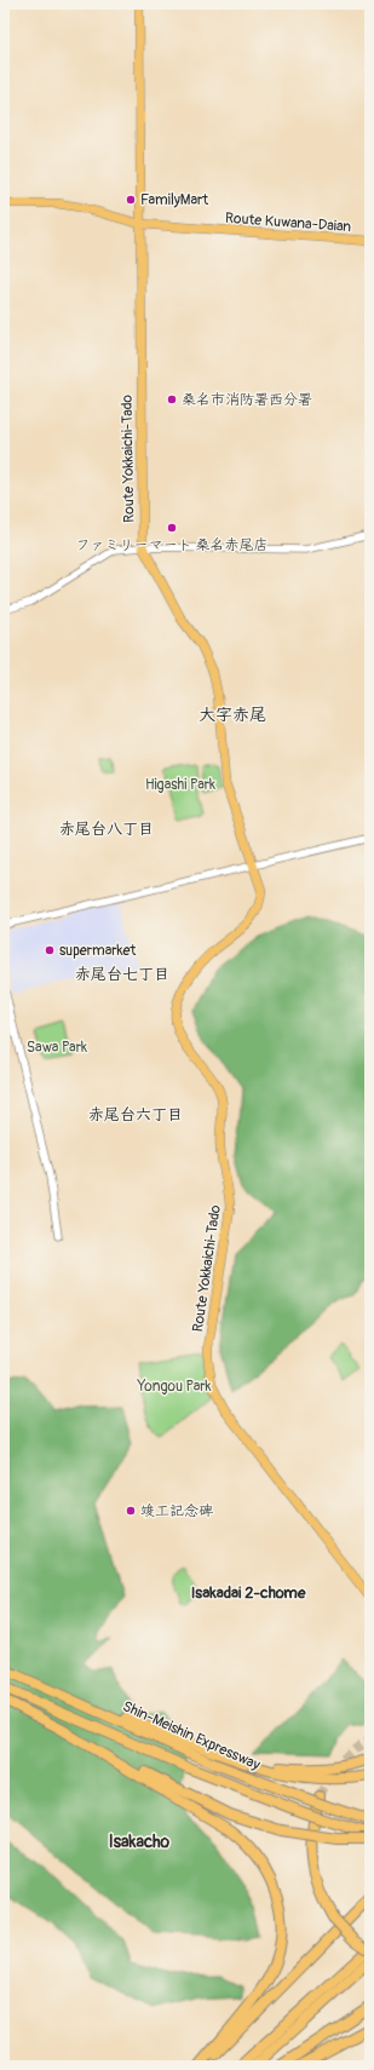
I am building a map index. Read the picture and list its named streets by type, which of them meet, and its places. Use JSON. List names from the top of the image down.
{
  "streets": {
    "highway": ["Shin-Meishin Expressway"],
    "main road": ["Route Kuwana-Daian", "Route Yokkaichi-Tado"]
  },
  "crossings": [
    ["Route Kuwana-Daian", "Route Yokkaichi-Tado"]
  ],
  "districts": [
    "大字赤尾",
    "赤尾台八丁目",
    "赤尾台七丁目",
    "赤尾台六丁目",
    "Isakadai 2-chome",
    "Isakacho"
  ],
  "parks": ["Higashi Park", "Sawa Park", "Yongou Park"],
  "places": [
    "FamilyMart",
    "桑名市消防署西分署",
    "ファミリーマート 桑名赤尾店",
    "supermarket",
    "竣工記念碑"
  ]
}
